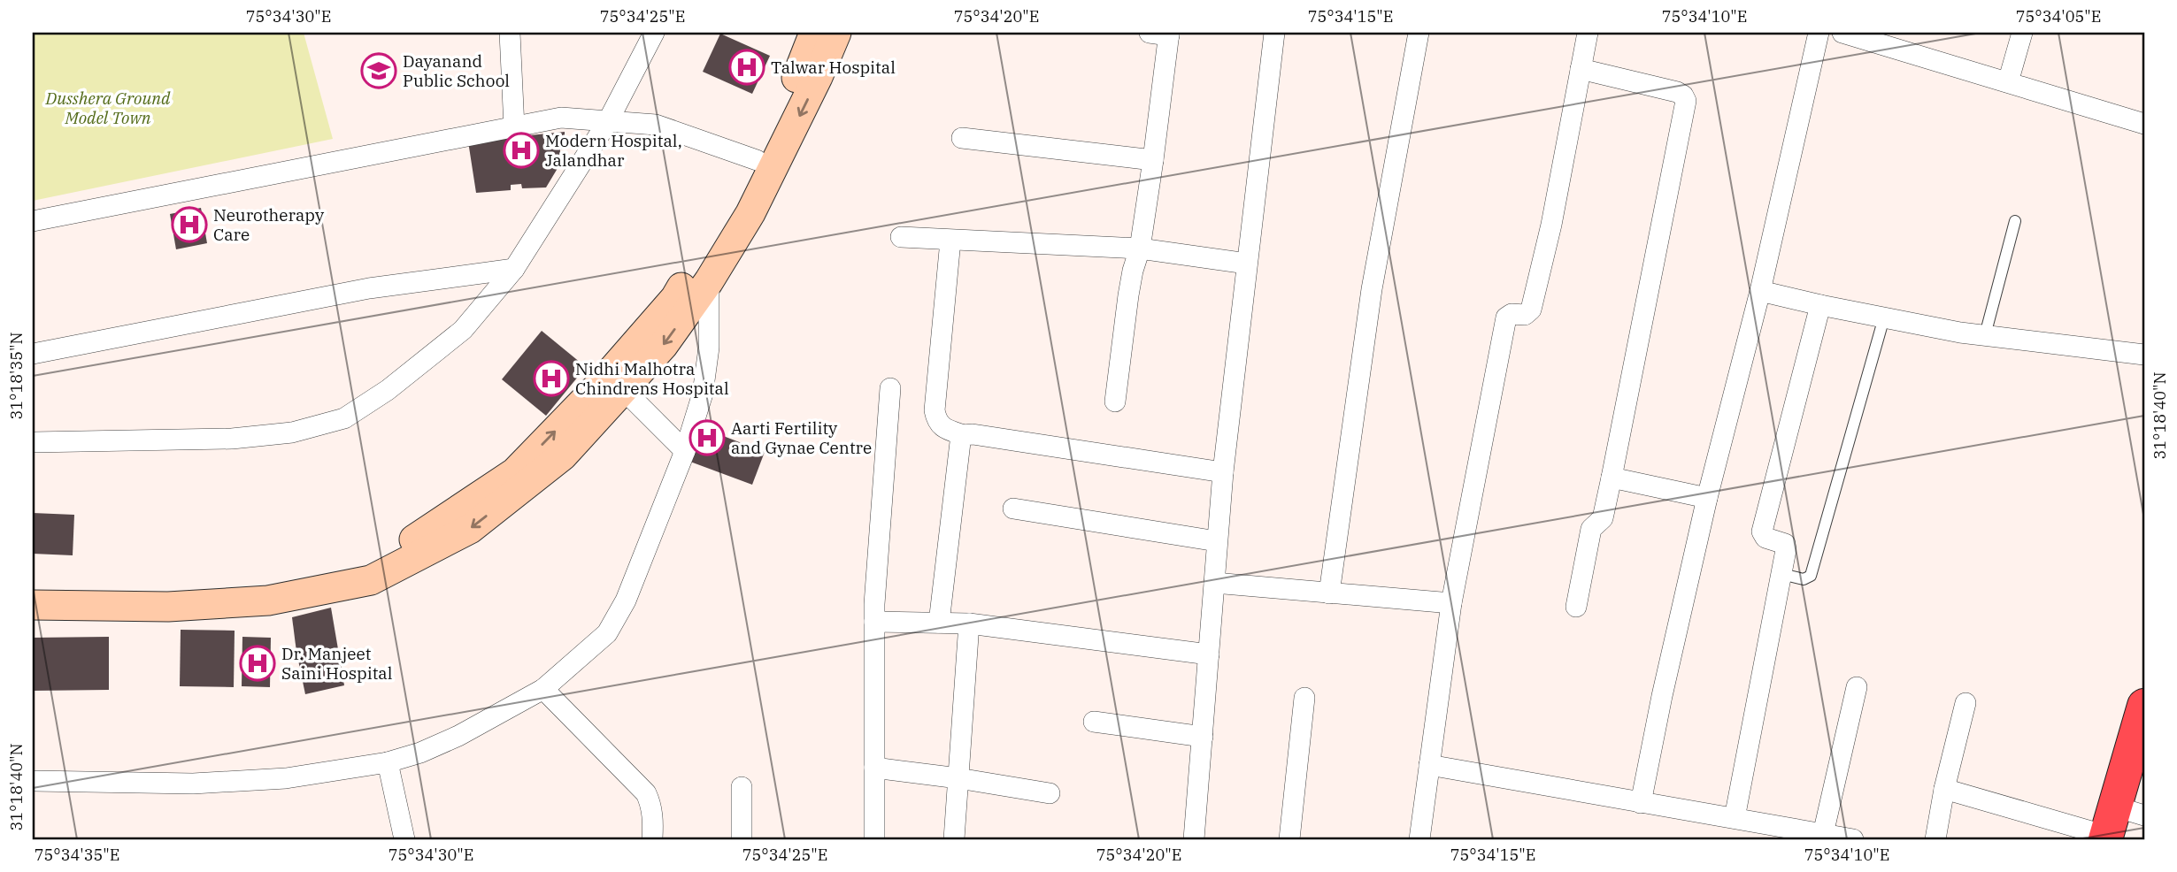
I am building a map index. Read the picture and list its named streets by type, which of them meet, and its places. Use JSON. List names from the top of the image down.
{
  "parks": ["Dusshera Ground Model Town"],
  "places": {
    "hospital": [
      "Talwar Hospital",
      "Modern Hospital, Jalandhar",
      "Neurotherapy Care",
      "Nidhi Malhotra Chindrens Hospital",
      "Aarti Fertility and Gynae Centre",
      "Dr. Manjeet Saini Hospital"
    ],
    "school or university": ["Dayanand Public School"]
  },
  "coordinates": [
    "75°34'30\"E",
    "75°34'25\"E",
    "75°34'20\"E",
    "75°34'15\"E",
    "75°34'10\"E",
    "75°34'05\"E",
    "31°18'35\"N",
    "31°18'40\"N",
    "75°34'35\"E"
  ]
}
